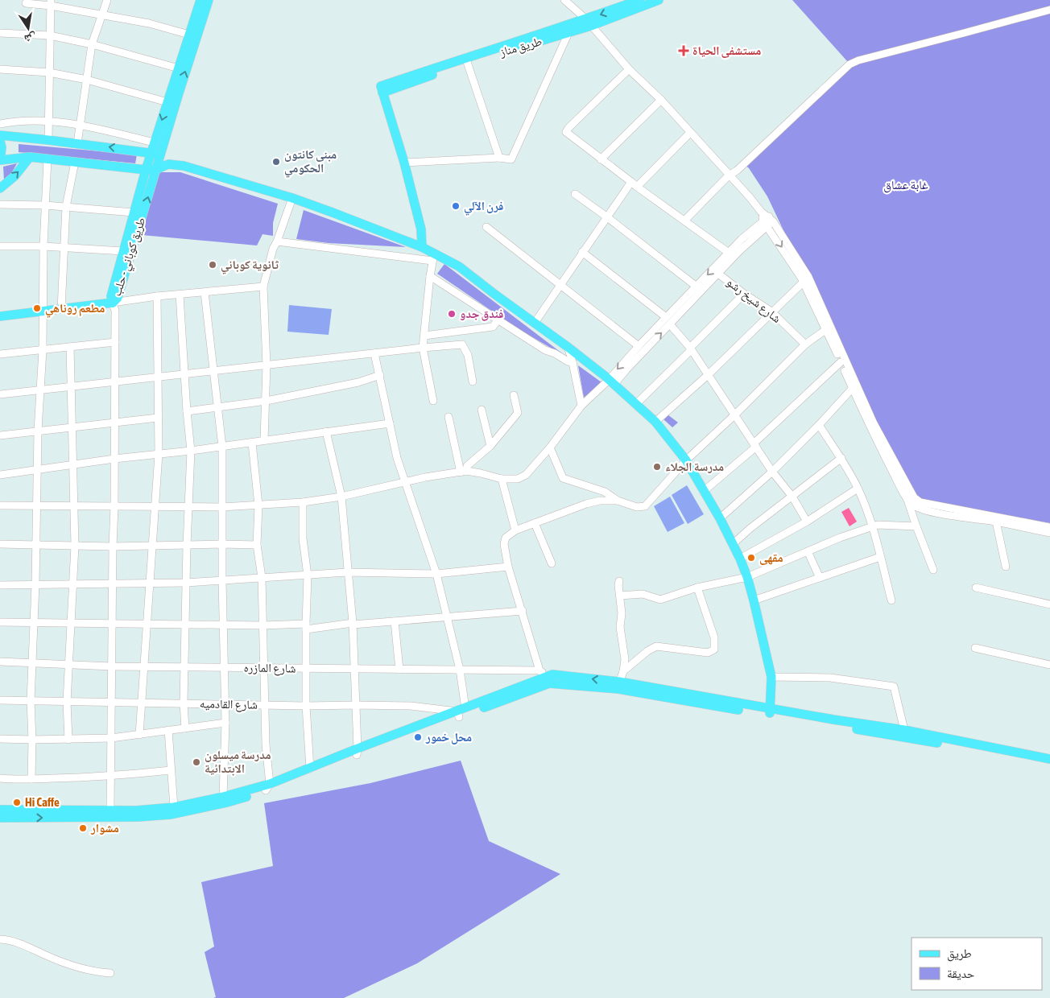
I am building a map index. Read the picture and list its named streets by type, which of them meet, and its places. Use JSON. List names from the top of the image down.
{
  "streets": {
    "main road": ["طريق مناز", "طريق كوباني - حلب"],
    "street": ["شارع شيخ رشو", "شارع المازره", "شارع القادميه"]
  },
  "parks": ["غابة عشاق"],
  "places": {
    "health": ["مستشفى الحياة"],
    "other": [
      "مبنى كانتون الحكومي",
      "فرن الآلي",
      "ثانوية كوباني",
      "مطعم روناهي",
      "فندق جدو",
      "مدرسة الجلاء",
      "مقهى",
      "محل خمور",
      "مدرسة ميسلون الابتدائية",
      "Hi Caffe",
      "مشوار"
    ]
  },
  "legend": ["طريق", "حديقة"],
  "north": "bottom"
}
